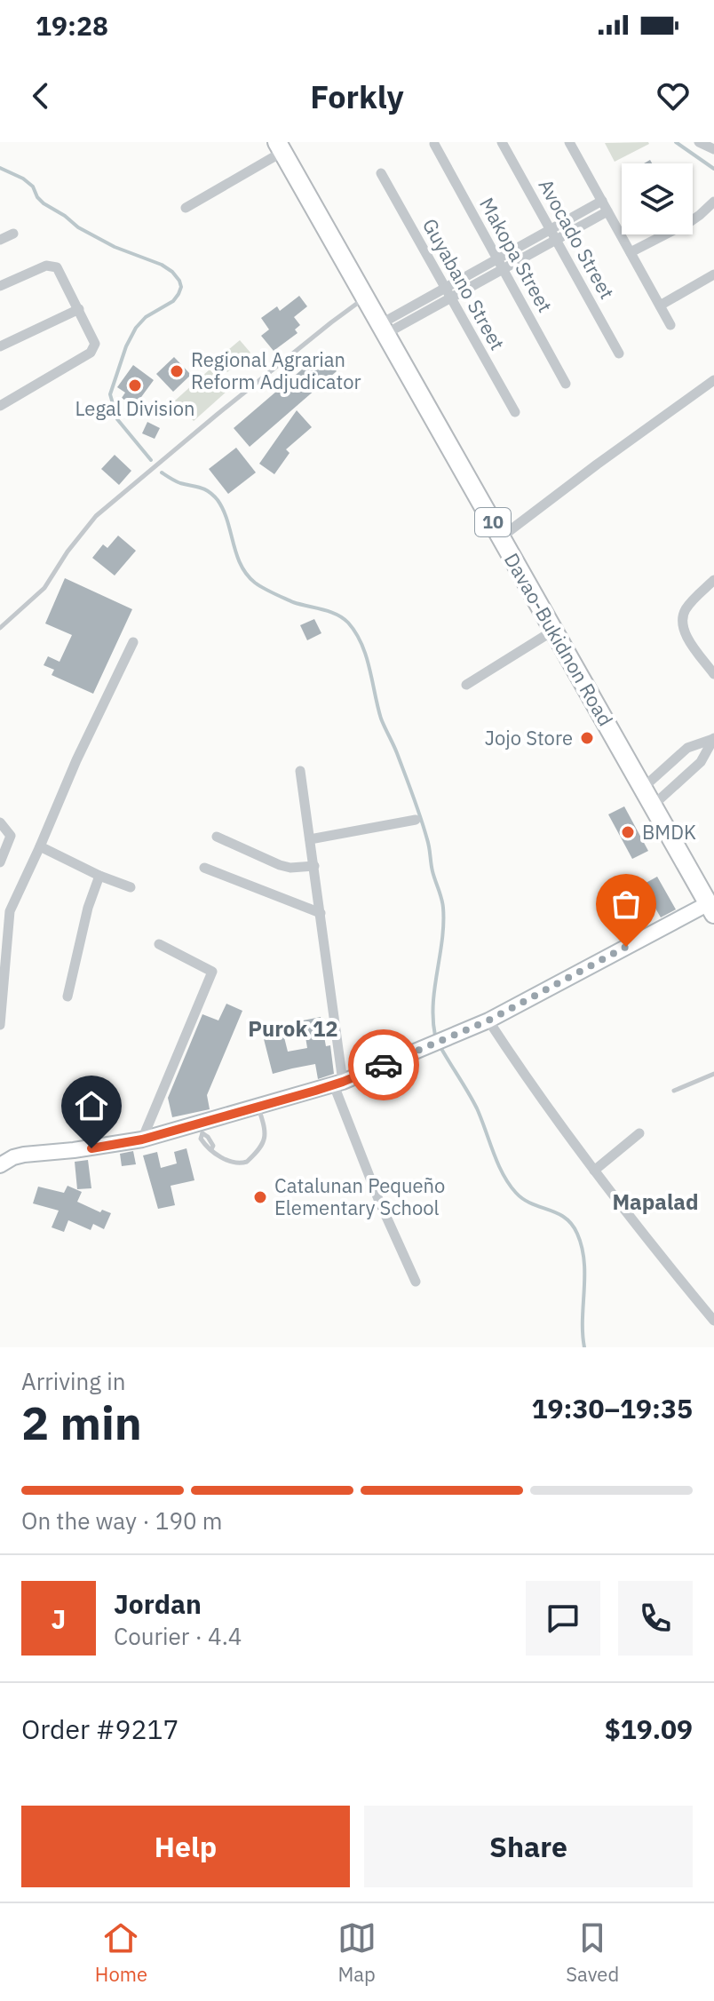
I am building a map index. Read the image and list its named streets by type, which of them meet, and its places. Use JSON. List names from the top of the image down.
{
  "streets": {
    "highway": ["10", "Davao-Bukidnon Road"],
    "street": ["Avocado Street", "Makopa Street", "Guyabano Street"]
  },
  "districts": ["Purok 12", "Mapalad"],
  "places": [
    "Regional Agrarian Reform Adjudicator",
    "Legal Division",
    "Jojo Store",
    "BMDK",
    "Catalunan Pequeño Elementary School"
  ],
  "page": {
    "status": "19:28",
    "header": "Forkly",
    "heading": ["2 min", "Arriving in", "19:30–19:35"],
    "panel": [
      "Jordan",
      "Courier · 4.4",
      "Order #9217",
      "$19.09"
    ],
    "bar": "On the way · 190 m",
    "round": "J",
    "buttons": ["Help", "Share"],
    "tabs": ["Home", "Map", "Saved"]
  }
}
